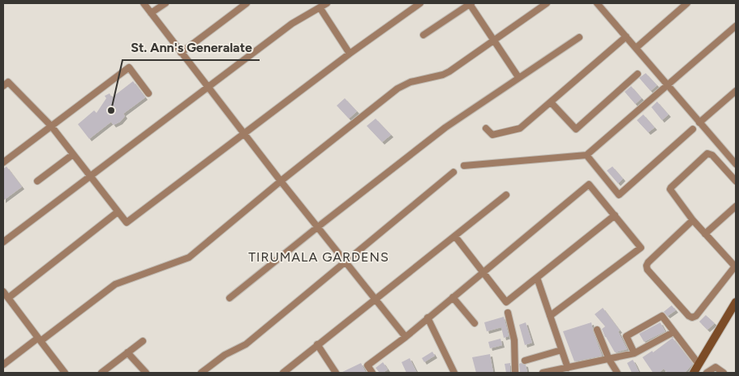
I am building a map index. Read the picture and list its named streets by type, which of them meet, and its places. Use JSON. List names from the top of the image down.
{
  "districts": ["TIRUMALA GARDENS"],
  "places": ["St. Ann's Generalate"]
}
